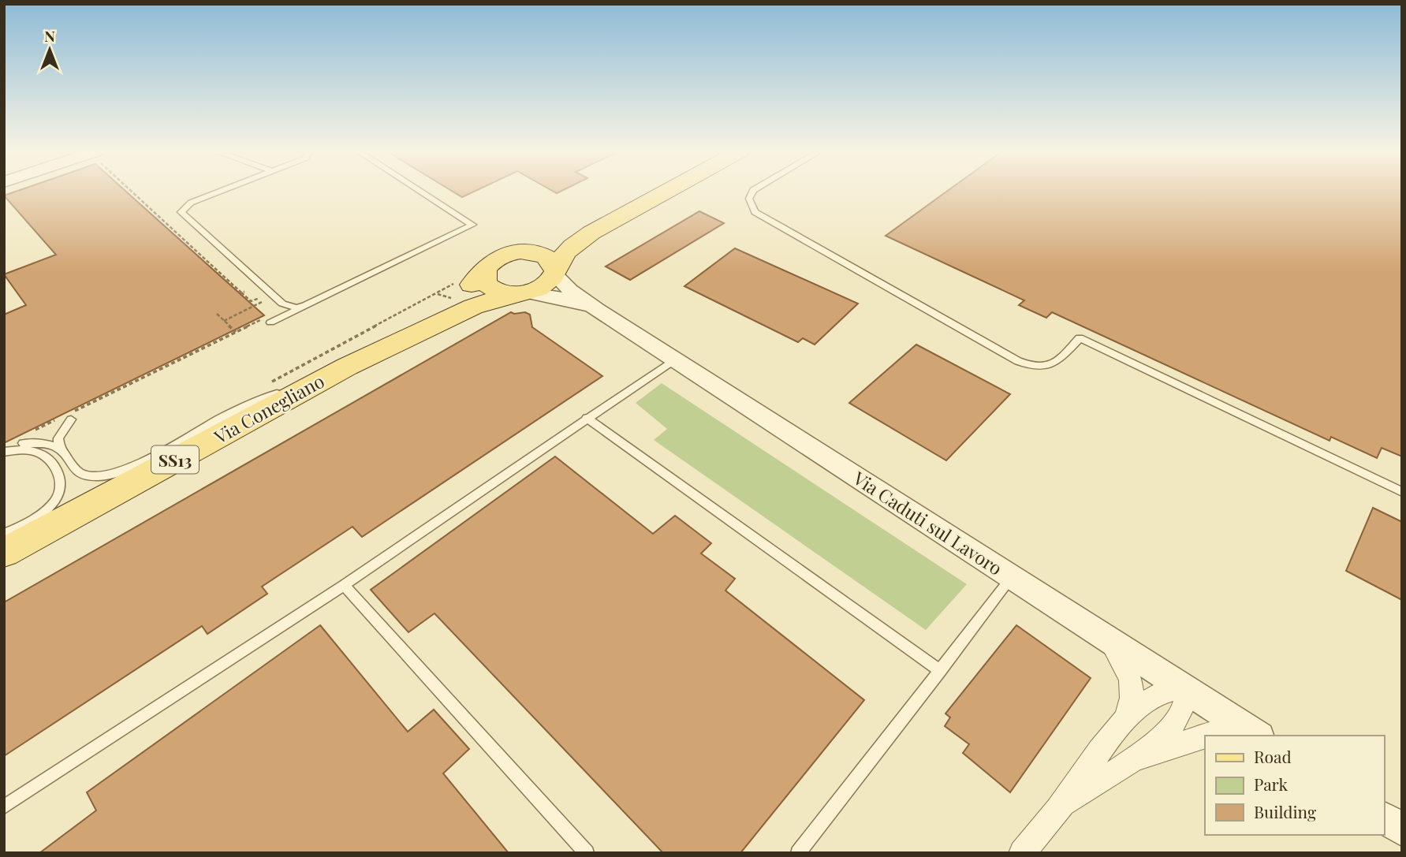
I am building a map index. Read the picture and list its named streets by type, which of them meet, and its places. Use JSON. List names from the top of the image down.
{
  "streets": {
    "main road": ["Via Conegliano", "SS13"],
    "street": ["Via Caduti sul Lavoro"]
  },
  "crossings": [
    ["Via Conegliano", "Via Caduti sul Lavoro"]
  ],
  "legend": ["Road", "Park", "Building"],
  "north": "top"
}
